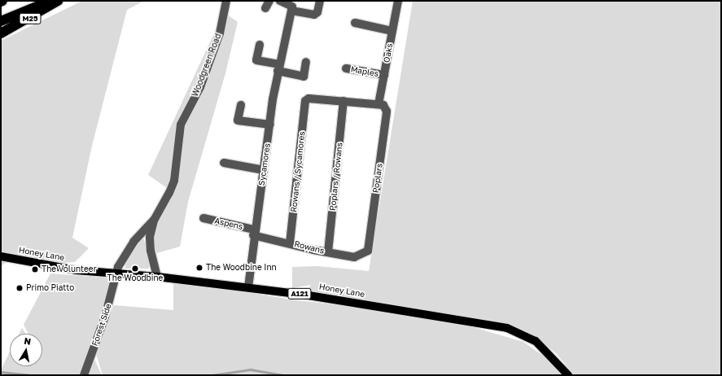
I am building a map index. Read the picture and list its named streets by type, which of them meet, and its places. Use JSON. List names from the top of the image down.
{
  "streets": {
    "highway": ["M25"],
    "main road": ["Honey Lane", "A121"],
    "street": [
      "Oaks",
      "Woodgreen Road",
      "Maples",
      "Sycamores",
      "Rowans / Sycamores",
      "Poplars / Rowans",
      "Poplars",
      "Aspens",
      "Rowans",
      "Forest Side"
    ]
  },
  "crossings": [
    ["Oaks", "Maples"],
    ["Oaks", "Poplars"],
    ["Woodgreen Road", "Honey Lane"],
    ["Woodgreen Road", "Forest Side"],
    ["Sycamores", "Aspens"],
    ["Sycamores", "Honey Lane"],
    ["Rowans / Sycamores", "Poplars / Rowans"],
    ["Rowans / Sycamores", "Aspens"],
    ["Rowans / Sycamores", "Rowans"],
    ["Poplars / Rowans", "Poplars"],
    ["Poplars / Rowans", "Rowans"],
    ["Poplars", "Rowans"],
    ["Aspens", "Rowans"],
    ["Honey Lane", "Forest Side"]
  ],
  "places": [
    "The Woodbine Inn",
    "The Woodbine",
    "The Volunteer",
    "Primo Piatto"
  ],
  "north": "top"
}
